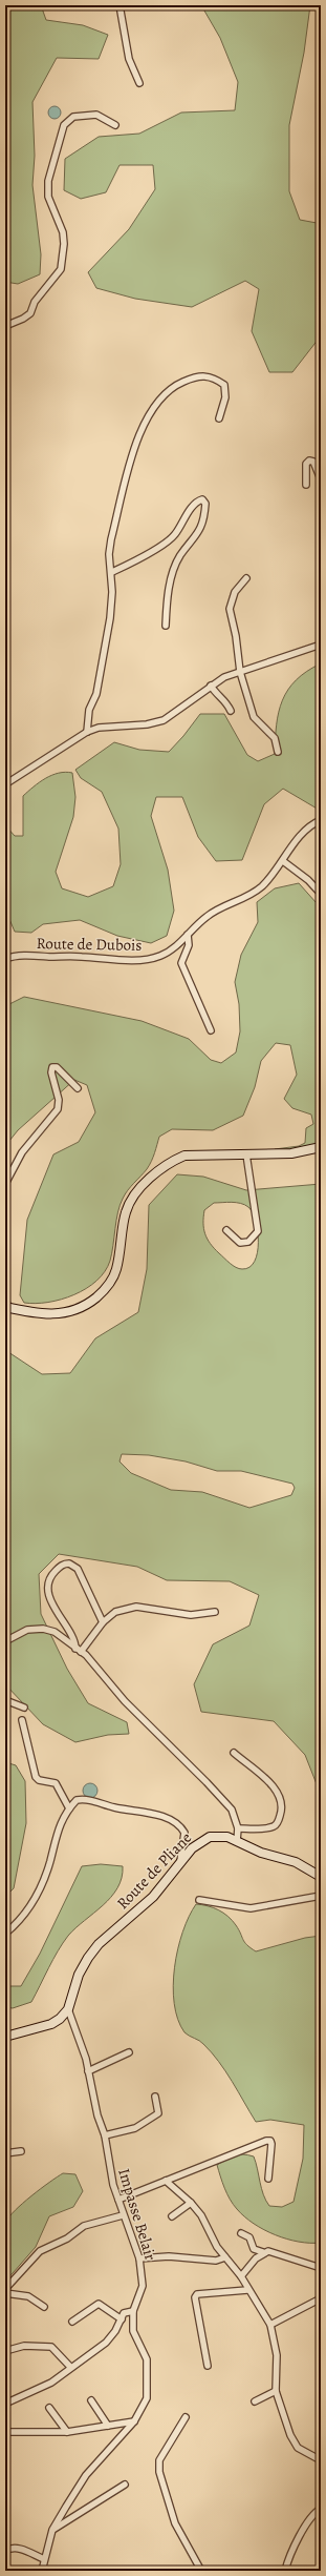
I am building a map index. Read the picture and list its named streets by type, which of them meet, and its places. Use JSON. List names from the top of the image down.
{
  "streets": {
    "street": ["Route de Dubois", "Route de Pliane", "Impasse Belair"]
  },
  "crossings": [
    ["Route de Pliane", "Impasse Belair"]
  ]
}
